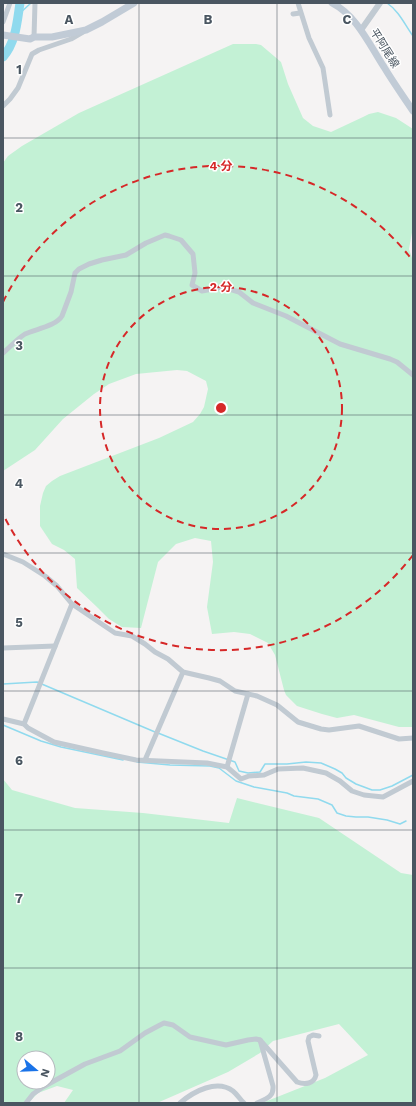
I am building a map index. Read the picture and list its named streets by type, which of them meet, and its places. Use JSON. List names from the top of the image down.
{
  "streets": {
    "main road": ["平阿尾線"]
  },
  "north": "right",
  "grid": {
    "columns": ["A", "B", "C"],
    "rows": [
      "1",
      "2",
      "3",
      "4",
      "5",
      "6",
      "7",
      "8"
    ]
  },
  "rings": ["4 分", "2 分"]
}
